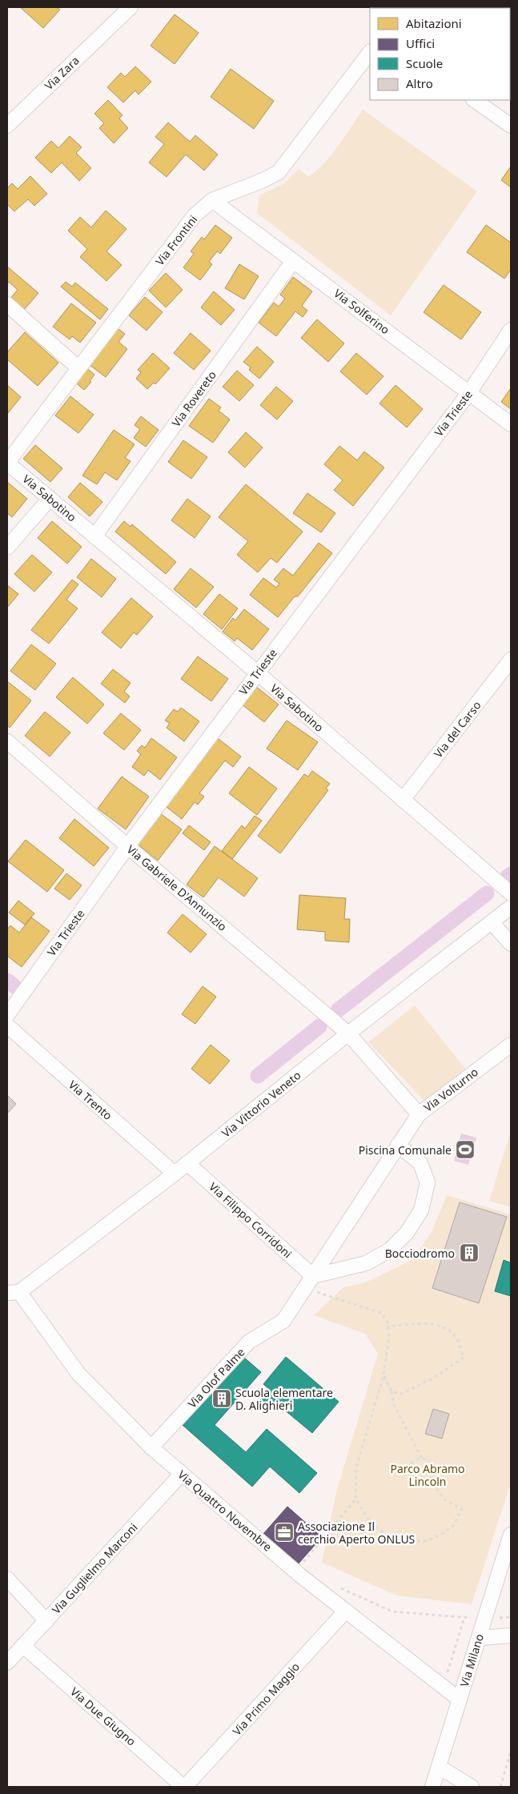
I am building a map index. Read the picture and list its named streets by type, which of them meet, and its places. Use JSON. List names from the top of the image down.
{
  "streets": {
    "street": [
      "Via Zara",
      "Via Frontini",
      "Via Solferino",
      "Via Rovereto",
      "Via Trieste",
      "Via Sabotino",
      "Via del Carso",
      "Via Gabriele D'Annunzio",
      "Via Volturno",
      "Via Trento",
      "Via Vittorio Veneto",
      "Via Filippo Corridoni",
      "Via Olof Palme",
      "Via Quattro Novembre",
      "Via Guglielmo Marconi",
      "Via Milano",
      "Via Primo Maggio",
      "Via Due Giugno"
    ]
  },
  "crossings": [
    ["Via Frontini", "Via Solferino"],
    ["Via Frontini", "Via Sabotino"],
    ["Via Solferino", "Via Rovereto"],
    ["Via Solferino", "Via Trieste"],
    ["Via Rovereto", "Via Sabotino"],
    ["Via Trieste", "Via Sabotino"],
    ["Via Trieste", "Via Gabriele D'Annunzio"],
    ["Via Sabotino", "Via del Carso"],
    ["Via Gabriele D'Annunzio", "Via Volturno"],
    ["Via Gabriele D'Annunzio", "Via Vittorio Veneto"],
    ["Via Volturno", "Via Vittorio Veneto"],
    ["Via Volturno", "Via Olof Palme"],
    ["Via Trento", "Via Vittorio Veneto"],
    ["Via Vittorio Veneto", "Via Filippo Corridoni"],
    ["Via Vittorio Veneto", "Via Quattro Novembre"],
    ["Via Filippo Corridoni", "Via Olof Palme"],
    ["Via Olof Palme", "Via Quattro Novembre"],
    ["Via Quattro Novembre", "Via Guglielmo Marconi"],
    ["Via Quattro Novembre", "Via Milano"],
    ["Via Quattro Novembre", "Via Primo Maggio"],
    ["Via Guglielmo Marconi", "Via Due Giugno"],
    ["Via Primo Maggio", "Via Due Giugno"]
  ],
  "parks": ["Parco Abramo Lincoln"],
  "places": {
    "sports": ["Piscina Comunale"],
    "building": ["Bocciodromo", "Scuola elementare D. Alighieri"],
    "office": ["Associazione Il cerchio Aperto ONLUS"]
  },
  "legend": [
    "Abitazioni",
    "Uffici",
    "Scuole",
    "Altro"
  ]
}
